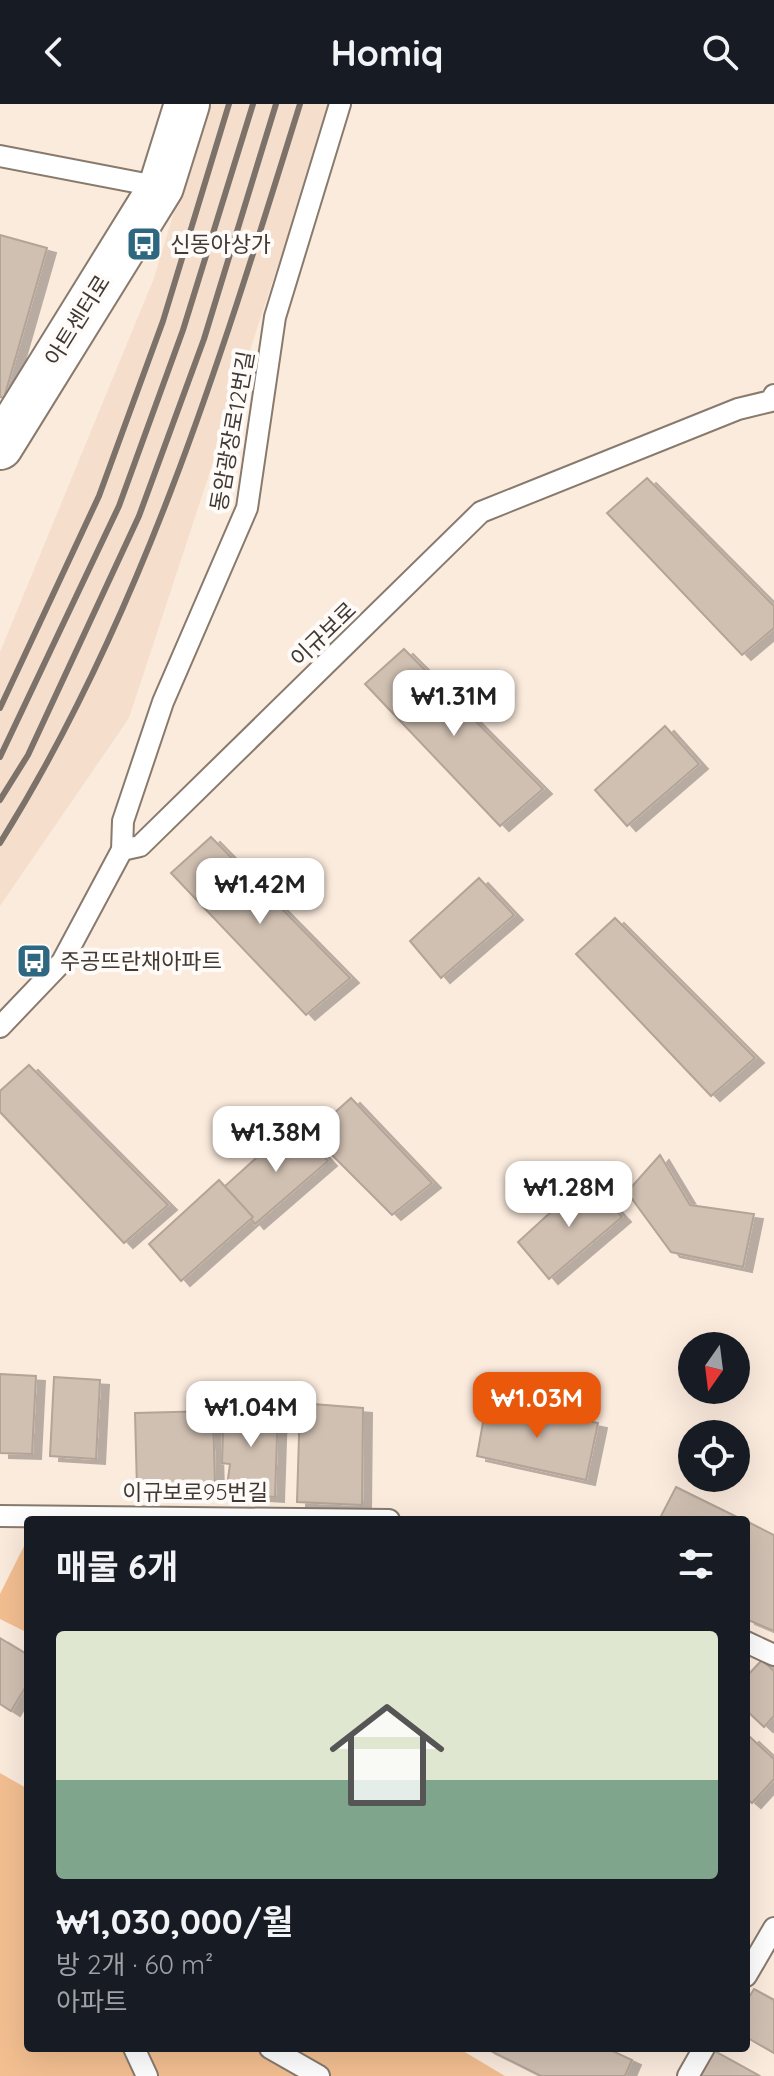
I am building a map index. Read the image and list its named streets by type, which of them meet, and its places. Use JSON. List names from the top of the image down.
{
  "streets": {
    "street": ["아트센터로"],
    "lane": ["동암광장로12번길", "이규보로", "이규보로95번길"]
  },
  "crossings": [
    ["동암광장로12번길", "이규보로"]
  ],
  "places": {
    "bus stop": ["신동아상가", "주공뜨란채아파트"]
  },
  "north": "bottom",
  "page": {
    "header": "Homiq",
    "price": [
      "₩1.31M",
      "₩1.42M",
      "₩1.38M",
      "₩1.28M",
      "₩1.03M",
      "₩1.04M"
    ],
    "heading": "매물 6개",
    "list": [
      {
        "name": "₩1,030,000/월",
        "note": "방 2개 · 60 m² · 아파트"
      }
    ]
  }
}
